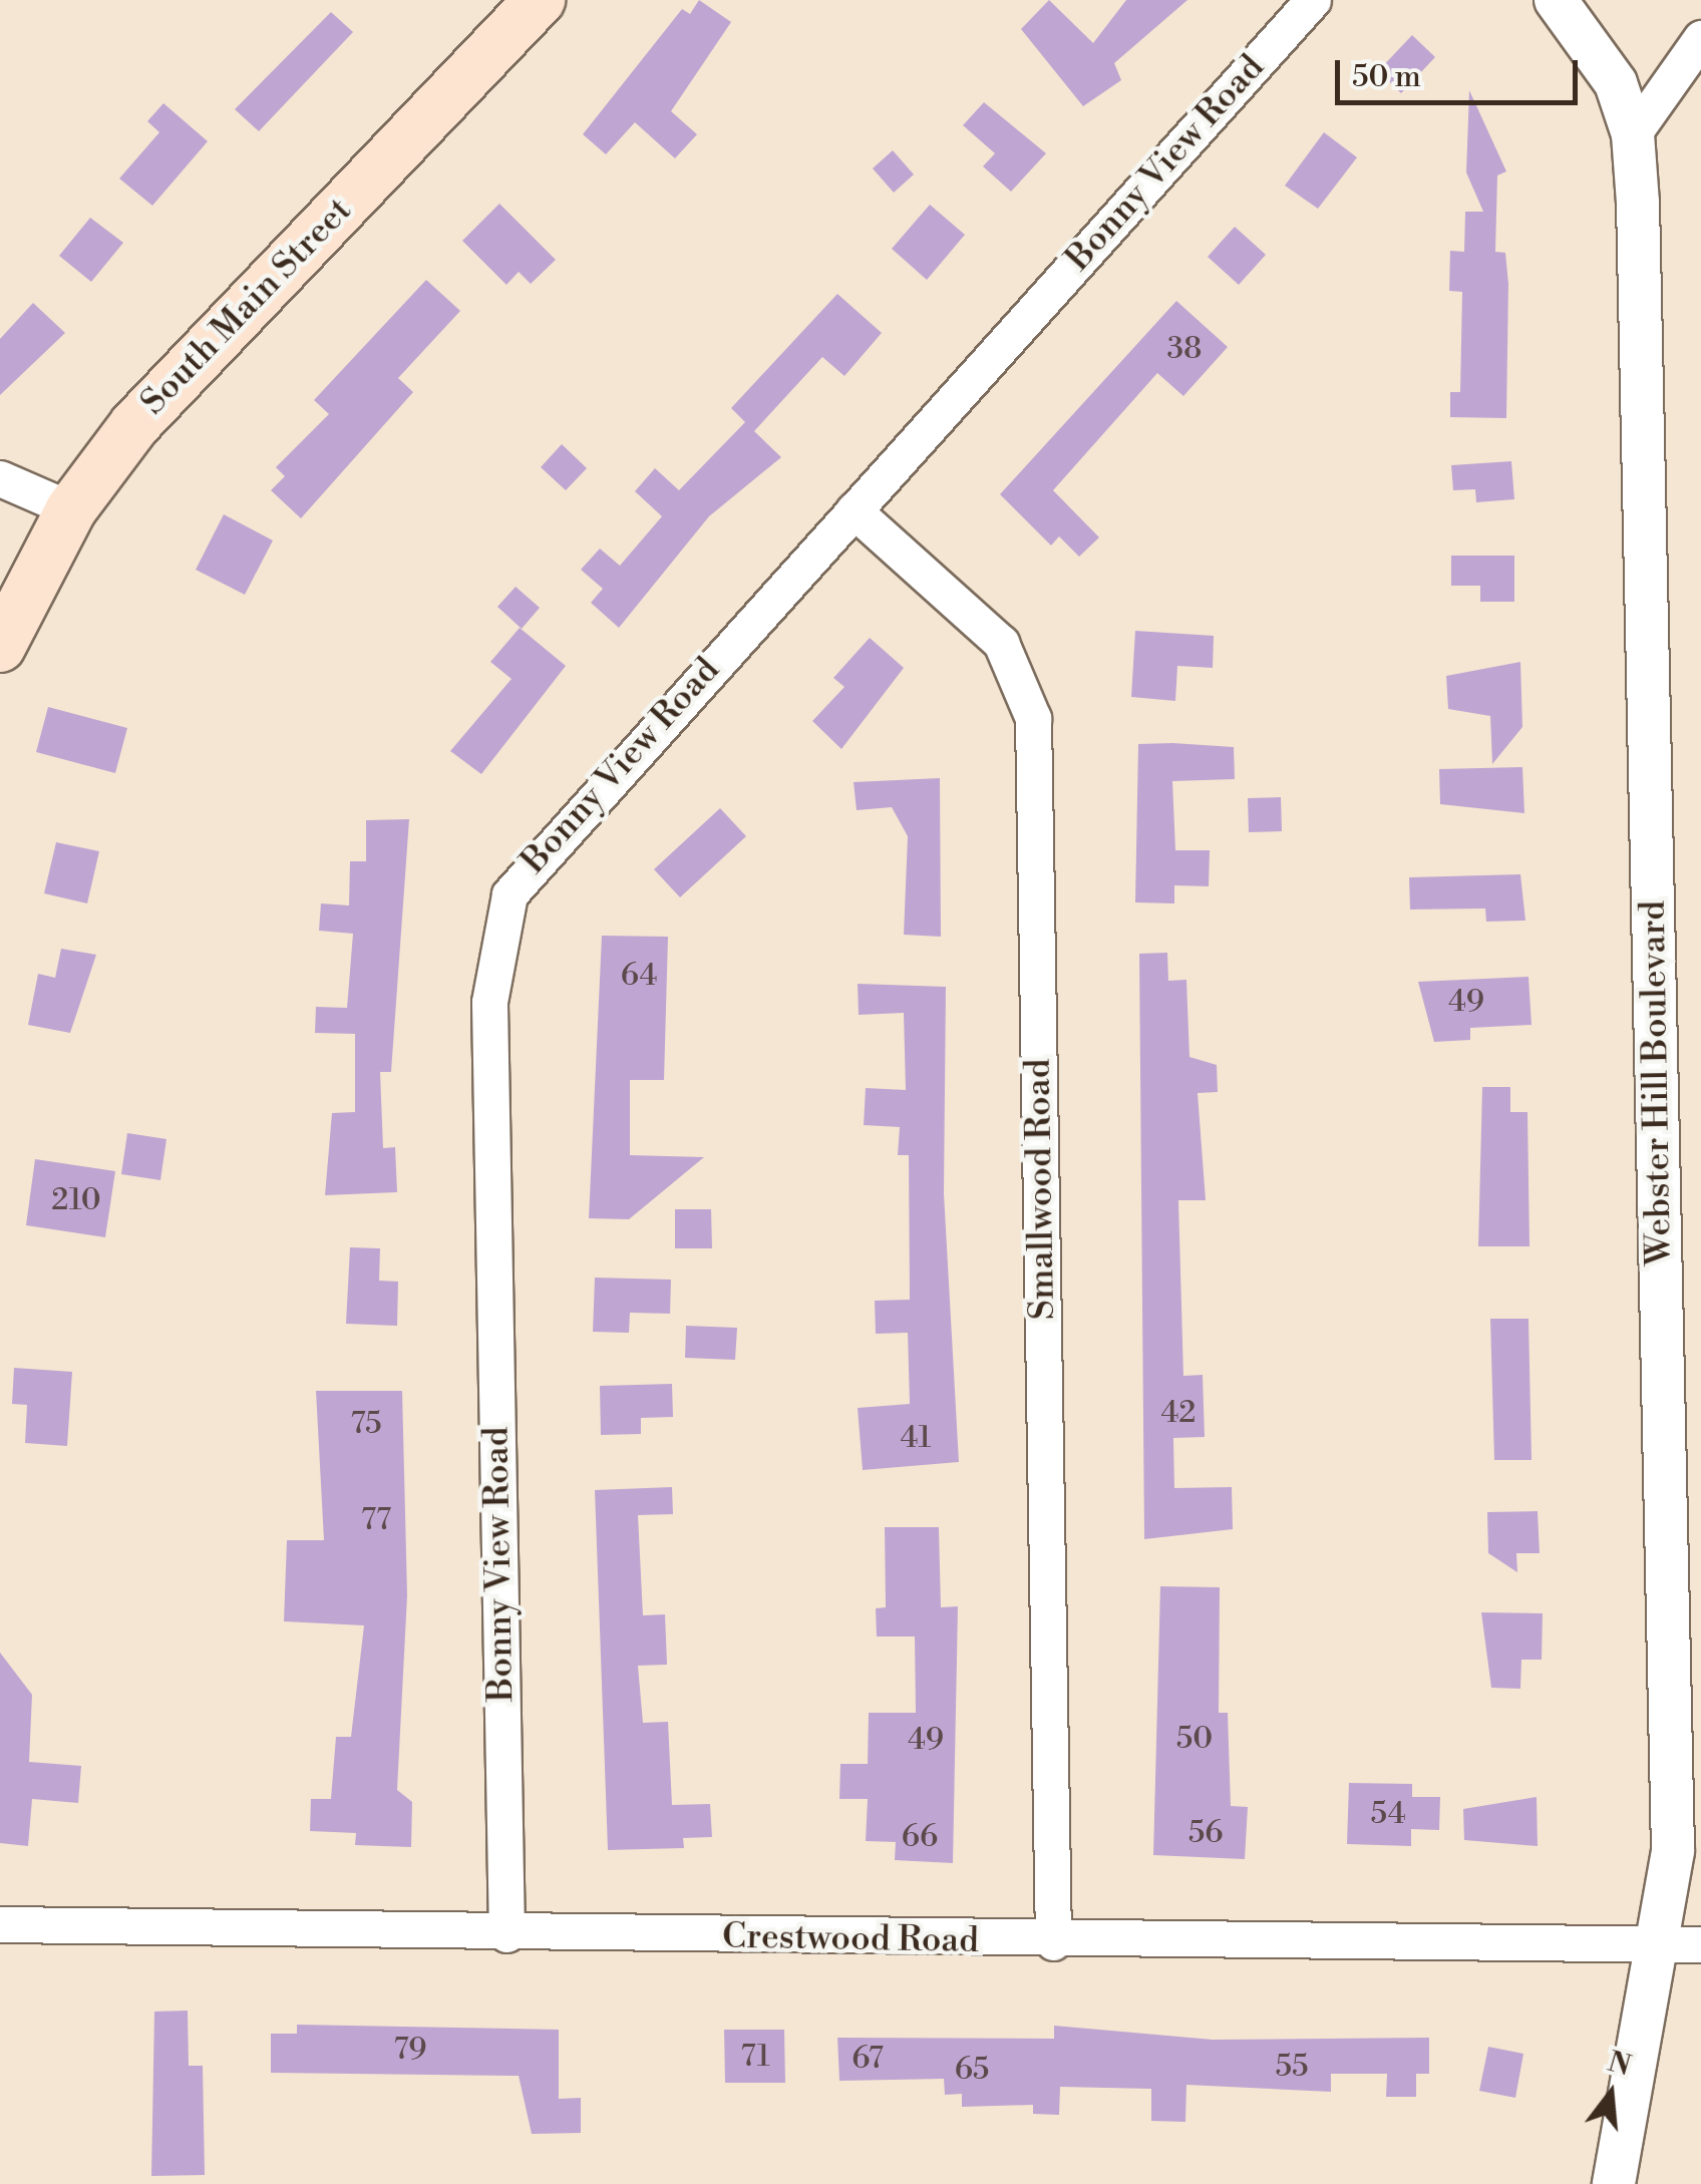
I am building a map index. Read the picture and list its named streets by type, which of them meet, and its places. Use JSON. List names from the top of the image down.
{
  "streets": {
    "main road": ["South Main Street"],
    "street": [
      "Bonny View Road",
      "Webster Hill Boulevard",
      "Smallwood Road",
      "Crestwood Road"
    ]
  },
  "crossings": [
    ["Bonny View Road", "Smallwood Road"],
    ["Bonny View Road", "Crestwood Road"],
    ["Webster Hill Boulevard", "Crestwood Road"],
    ["Smallwood Road", "Crestwood Road"]
  ],
  "house_numbers": [
    "38",
    "64",
    "49",
    "210",
    "42",
    "75",
    "41",
    "77",
    "50",
    "49",
    "54",
    "56",
    "66",
    "79",
    "71",
    "67",
    "55",
    "65"
  ],
  "scale_bar": "50 m",
  "north": "top"
}
